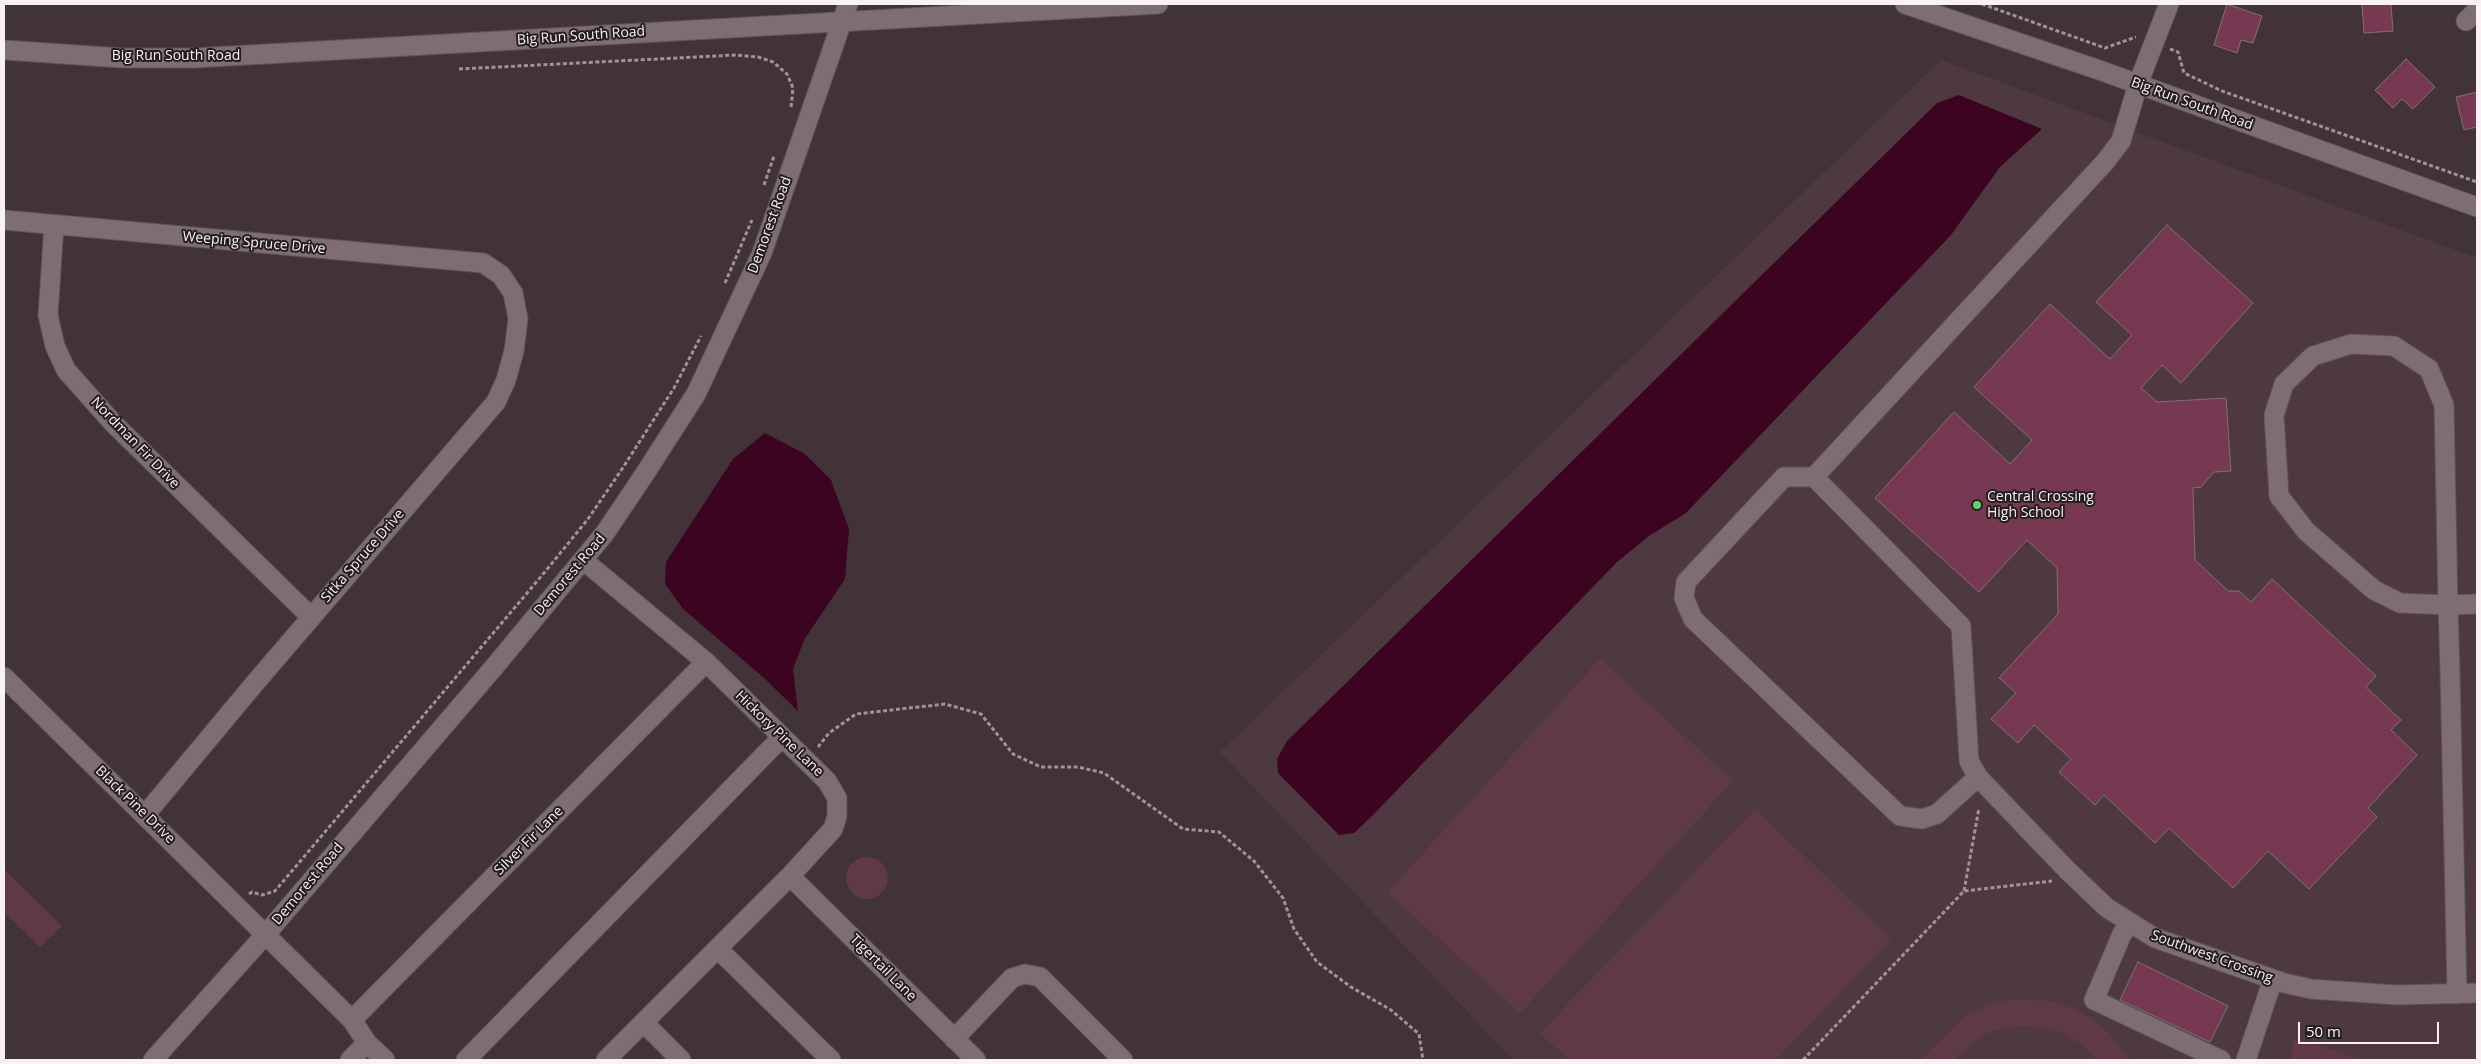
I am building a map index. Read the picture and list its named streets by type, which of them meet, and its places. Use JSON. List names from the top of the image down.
{
  "streets": {
    "street": [
      "Big Run South Road",
      "Demorest Road",
      "Weeping Spruce Drive",
      "Nordman Fir Drive",
      "Sitka Spruce Drive",
      "Hickory Pine Lane",
      "Black Pine Drive",
      "Silver Fir Lane",
      "Southwest Crossing",
      "Tigertail Lane"
    ]
  },
  "crossings": [
    ["Big Run South Road", "Demorest Road"],
    ["Demorest Road", "Hickory Pine Lane"],
    ["Demorest Road", "Black Pine Drive"],
    ["Weeping Spruce Drive", "Nordman Fir Drive"],
    ["Weeping Spruce Drive", "Sitka Spruce Drive"],
    ["Nordman Fir Drive", "Sitka Spruce Drive"],
    ["Sitka Spruce Drive", "Black Pine Drive"],
    ["Hickory Pine Lane", "Silver Fir Lane"],
    ["Hickory Pine Lane", "Tigertail Lane"],
    ["Black Pine Drive", "Silver Fir Lane"]
  ],
  "places": ["Central Crossing High School"],
  "scale_bar": "50 m"
}
